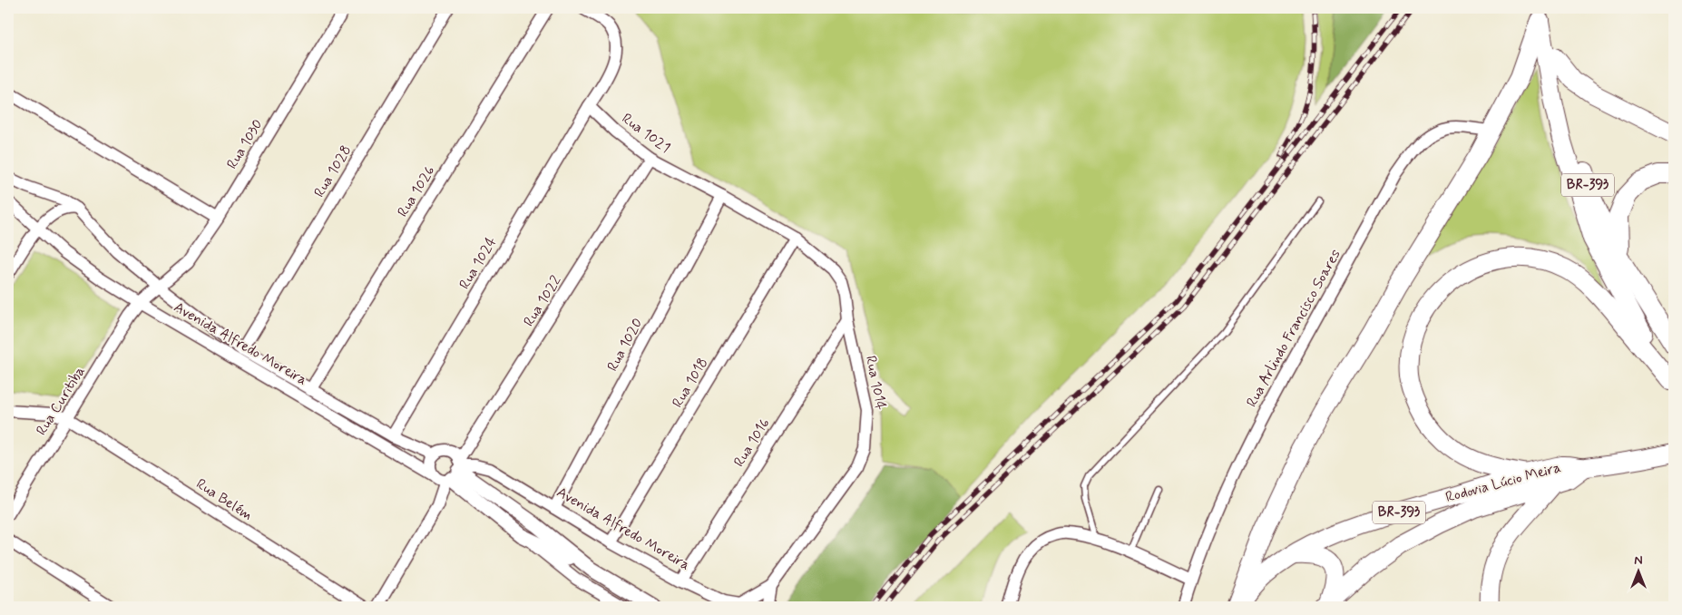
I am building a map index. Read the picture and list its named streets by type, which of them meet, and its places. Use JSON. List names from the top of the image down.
{
  "streets": {
    "highway": ["BR-393", "Rodovia Lúcio Meira"],
    "street": [
      "Rua 1021",
      "Rua 1030",
      "Rua 1028",
      "Rua 1026",
      "Rua 1024",
      "Rua 1022",
      "Rua Arlindo Francisco Soares",
      "Avenida Alfredo Moreira",
      "Rua 1020",
      "Rua 1018",
      "Rua 1014",
      "Rua Curitiba",
      "Rua 1016",
      "Rua Belém"
    ]
  },
  "crossings": [
    ["Rua 1021", "Rua 1024"],
    ["Rua 1021", "Rua 1022"],
    ["Rua 1021", "Rua 1020"],
    ["Rua 1021", "Rua 1018"],
    ["Rua 1021", "Rua 1014"],
    ["Rua 1030", "Avenida Alfredo Moreira"],
    ["Rua 1030", "Rua Curitiba"],
    ["Rua 1028", "Avenida Alfredo Moreira"],
    ["Rua 1026", "Avenida Alfredo Moreira"],
    ["Rua 1024", "Avenida Alfredo Moreira"],
    ["Rua 1022", "Avenida Alfredo Moreira"],
    ["Avenida Alfredo Moreira", "Rua 1020"],
    ["Avenida Alfredo Moreira", "Rua 1018"],
    ["Avenida Alfredo Moreira", "Rua 1014"],
    ["Avenida Alfredo Moreira", "Rua Curitiba"],
    ["Avenida Alfredo Moreira", "Rua 1016"],
    ["Rua 1018", "Rua 1014"],
    ["Rua 1014", "Rua 1016"],
    ["Rua Curitiba", "Rua Belém"]
  ],
  "north": "top"
}
